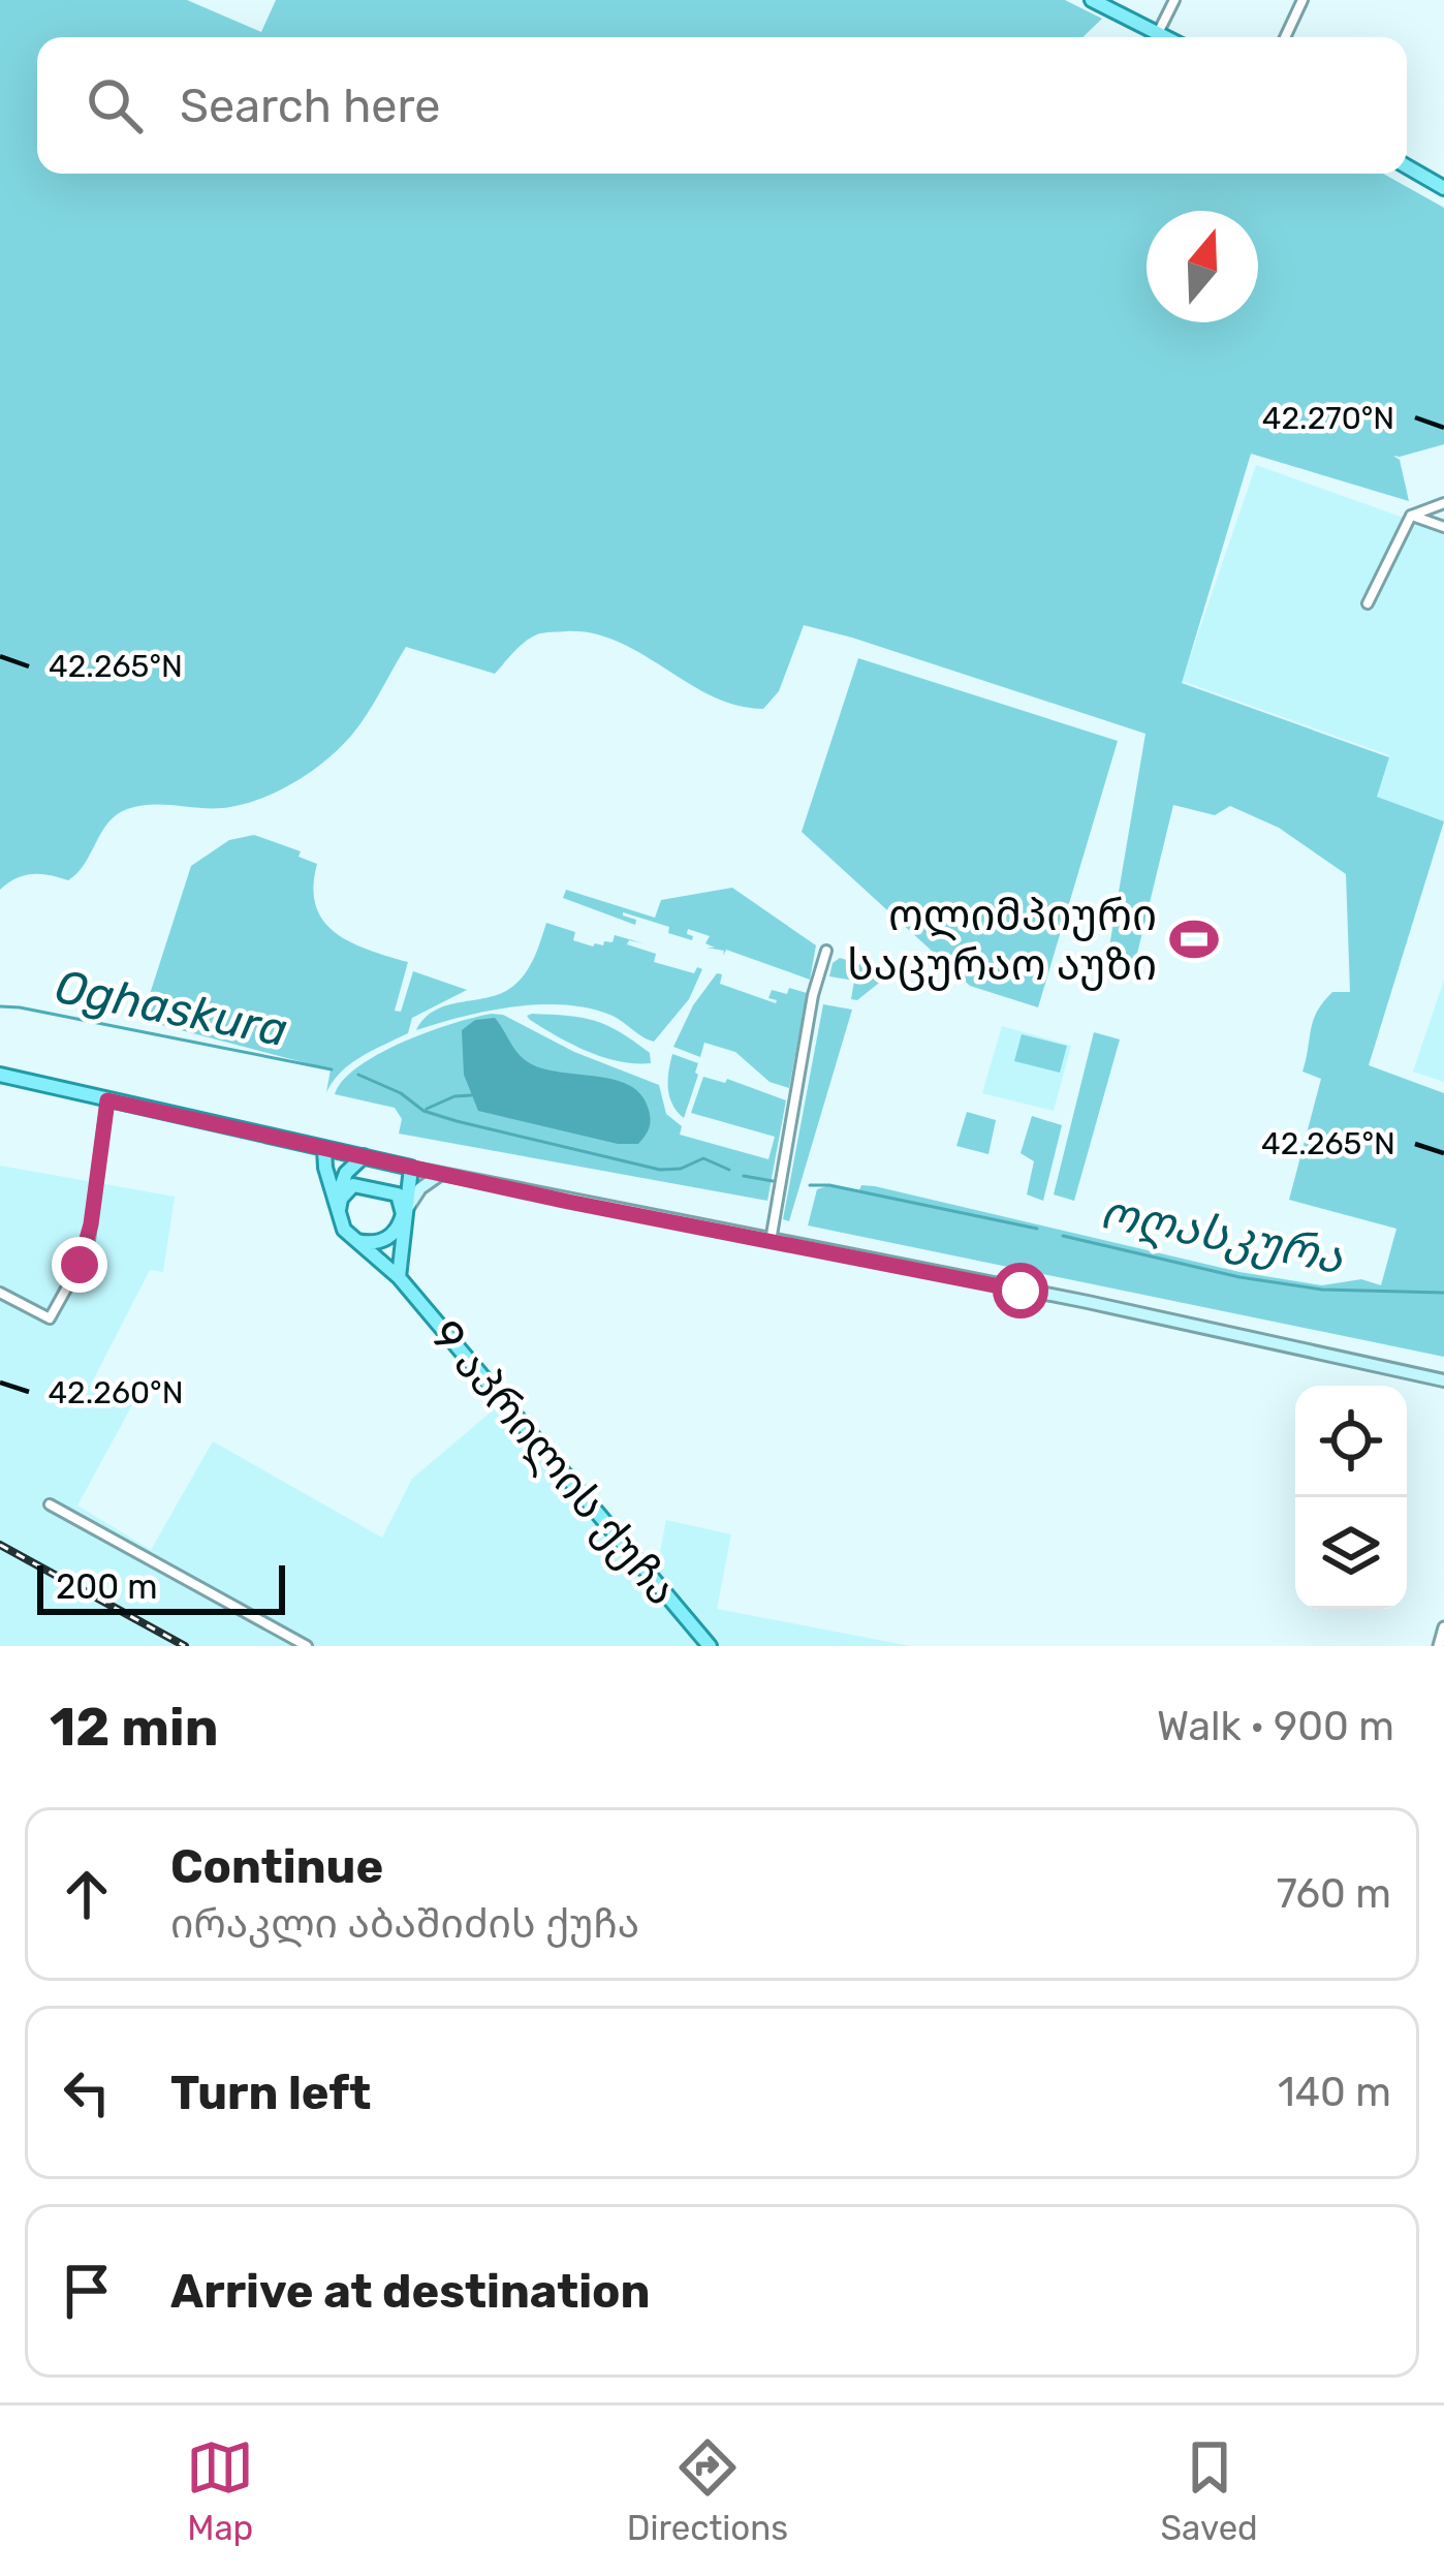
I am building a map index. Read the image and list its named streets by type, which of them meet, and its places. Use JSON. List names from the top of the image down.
{
  "streets": {
    "main road": ["9 აპრილის ქუჩა"]
  },
  "water": ["Oghaskura", "ოღასკურა"],
  "places": {
    "sports": ["ოლიმპიური საცურაო აუზი"]
  },
  "scale_bar": "200 m",
  "north": "top",
  "page": {
    "search": "Search here",
    "scale": "200 m",
    "heading": ["12 min", "Walk · 900 m"],
    "list": [
      ["Continue", "ირაკლი აბაშიძის ქუჩა", "760 m"],
      ["Turn left", "140 m"],
      "Arrive at destination"
    ],
    "nav": ["Map", "Directions", "Saved"]
  },
  "coordinates": ["42.270°N", "42.265°N", "42.260°N"]
}
